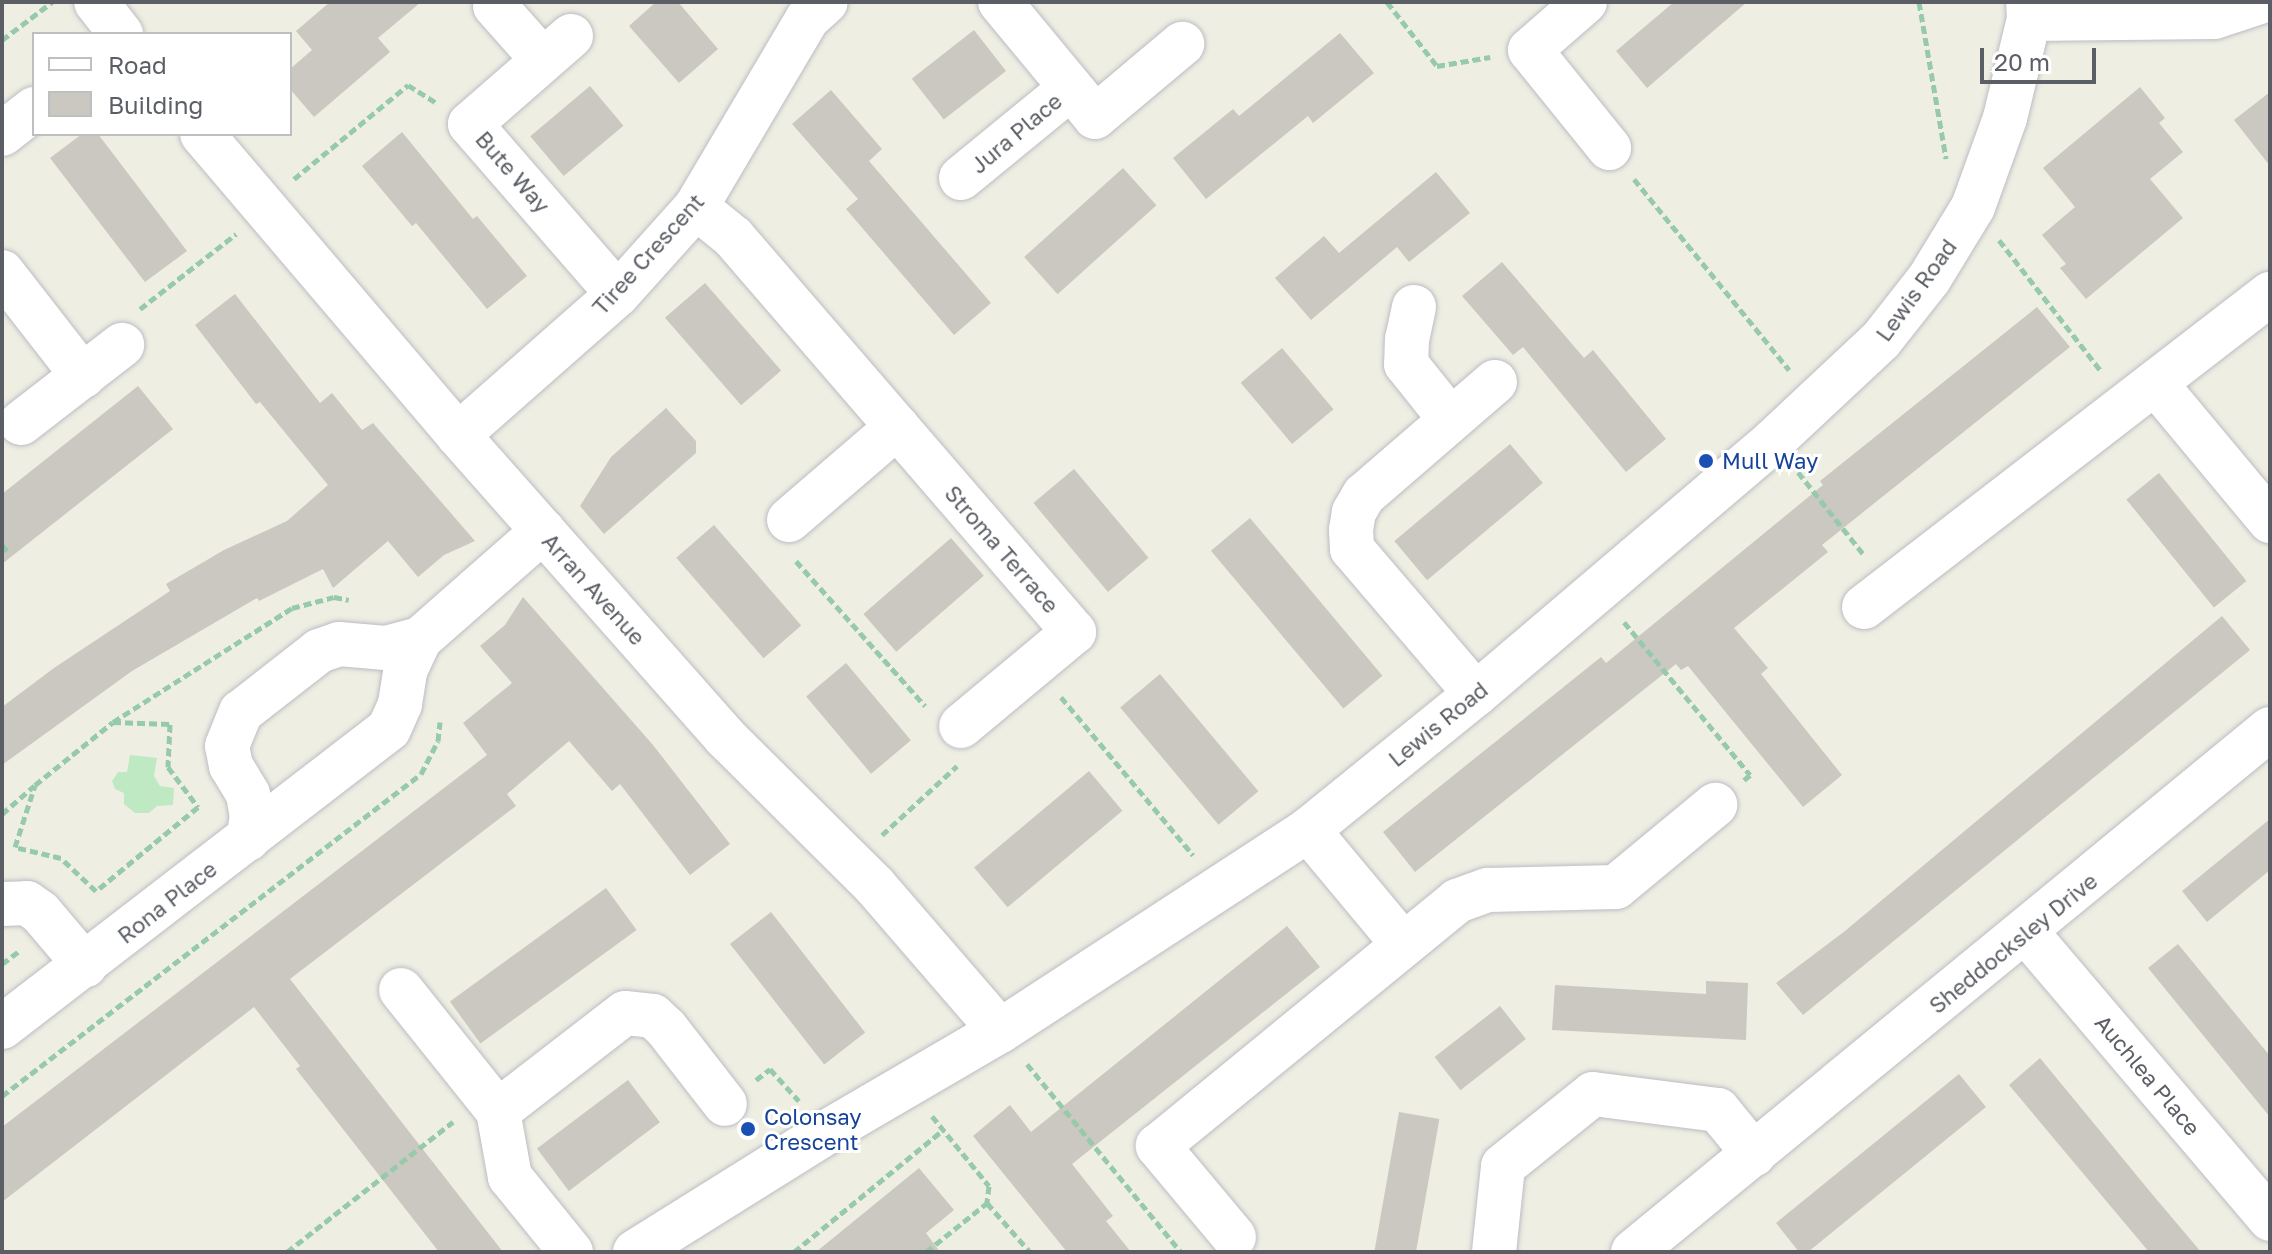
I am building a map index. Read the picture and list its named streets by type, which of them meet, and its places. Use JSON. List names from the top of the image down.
{
  "streets": {
    "street": [
      "Jura Place",
      "Bute Way",
      "Tiree Crescent",
      "Lewis Road",
      "Stroma Terrace",
      "Arran Avenue",
      "Rona Place",
      "Sheddocksley Drive",
      "Auchlea Place"
    ]
  },
  "crossings": [
    ["Bute Way", "Tiree Crescent"],
    ["Tiree Crescent", "Stroma Terrace"],
    ["Tiree Crescent", "Arran Avenue"],
    ["Lewis Road", "Arran Avenue"],
    ["Sheddocksley Drive", "Auchlea Place"]
  ],
  "places": ["Mull Way", "Colonsay Crescent"],
  "legend": ["Road", "Building"],
  "scale_bar": "20 m"
}
